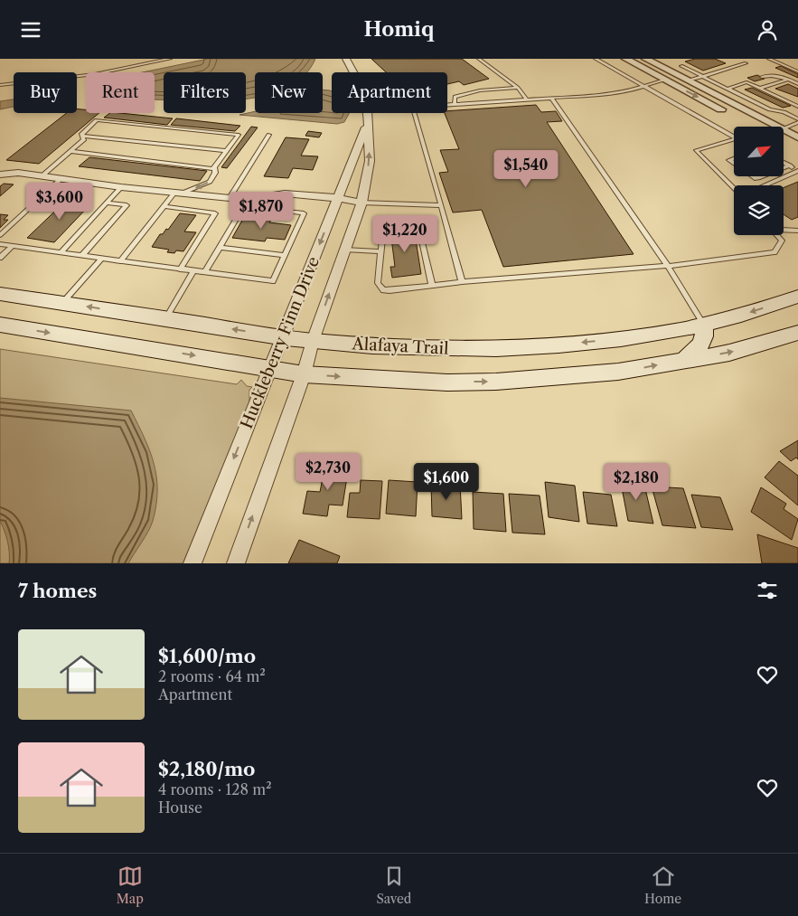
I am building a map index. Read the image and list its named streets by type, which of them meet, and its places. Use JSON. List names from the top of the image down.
{
  "streets": {
    "main road": ["Alafaya Trail"],
    "street": ["Huckleberry Finn Drive"]
  },
  "crossings": [
    ["Huckleberry Finn Drive", "Alafaya Trail"]
  ],
  "north": "top right",
  "page": {
    "header": "Homiq",
    "chip": [
      "Buy",
      "Rent",
      "Filters",
      "New",
      "Apartment"
    ],
    "price": [
      "$1,540",
      "$3,600",
      "$1,870",
      "$1,220",
      "$2,730",
      "$1,600",
      "$2,180"
    ],
    "heading": "7 homes",
    "list": [
      {
        "name": "$1,600/mo",
        "note": "2 rooms · 64 m² · Apartment"
      },
      {
        "name": "$2,180/mo",
        "note": "4 rooms · 128 m² · House"
      }
    ],
    "tabs": ["Map", "Saved", "Home"]
  }
}
